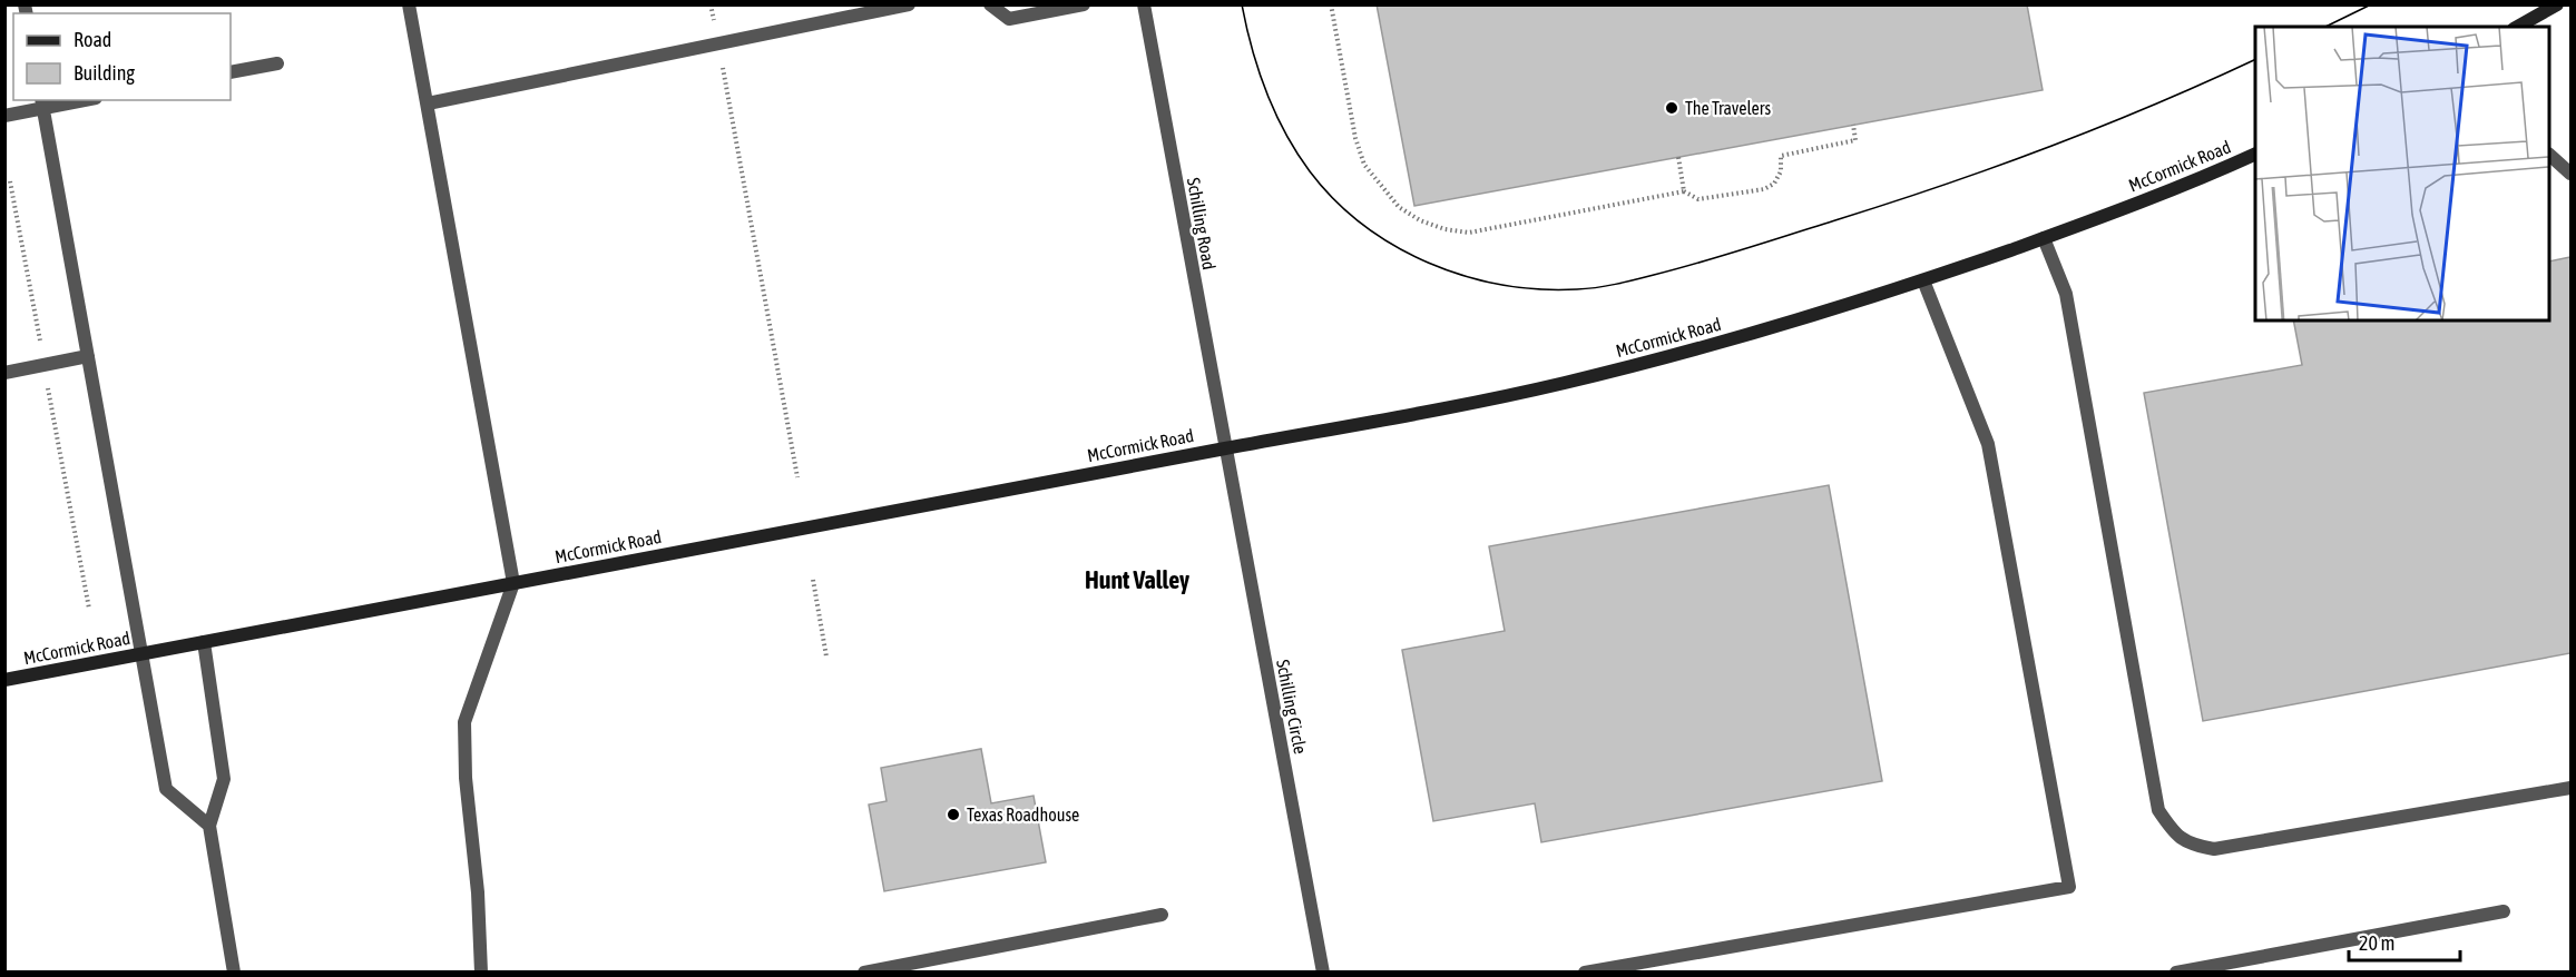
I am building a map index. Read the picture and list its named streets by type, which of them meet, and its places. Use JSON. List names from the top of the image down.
{
  "streets": {
    "main road": ["McCormick Road"],
    "street": ["Schilling Road", "Schilling Circle"]
  },
  "crossings": [
    ["McCormick Road", "Schilling Road"],
    ["McCormick Road", "Schilling Circle"],
    ["Schilling Road", "Schilling Circle"]
  ],
  "districts": ["Hunt Valley"],
  "places": ["The Travelers", "Texas Roadhouse"],
  "legend": ["Road", "Building"],
  "scale_bar": "20 m"
}
